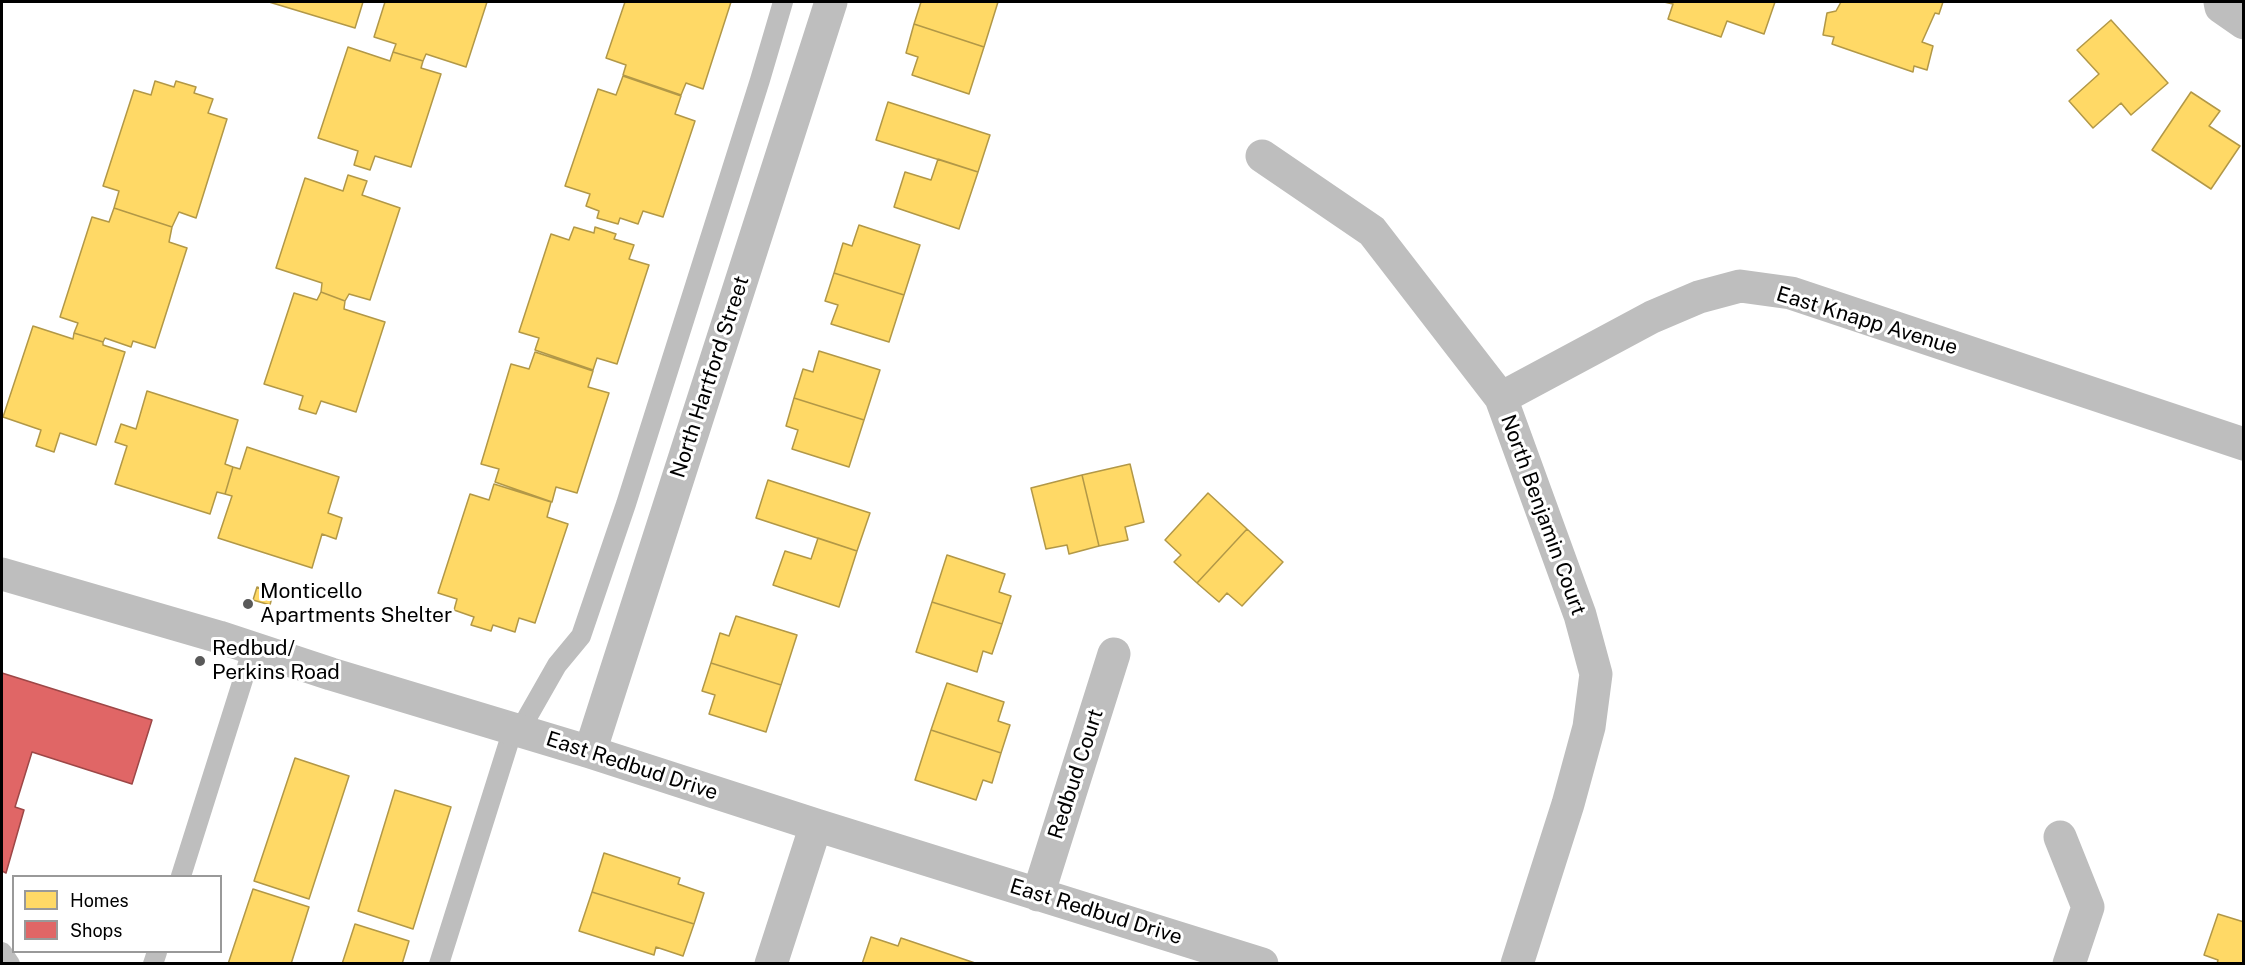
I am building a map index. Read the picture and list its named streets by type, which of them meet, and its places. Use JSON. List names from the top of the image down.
{
  "streets": {
    "street": [
      "East Knapp Avenue",
      "North Hartford Street",
      "North Benjamin Court",
      "East Redbud Drive",
      "Redbud Court"
    ]
  },
  "crossings": [
    ["East Knapp Avenue", "North Benjamin Court"],
    ["North Hartford Street", "East Redbud Drive"],
    ["East Redbud Drive", "Redbud Court"]
  ],
  "places": ["Monticello Apartments Shelter", "Redbud/ Perkins Road"],
  "legend": ["Homes", "Shops"]
}
